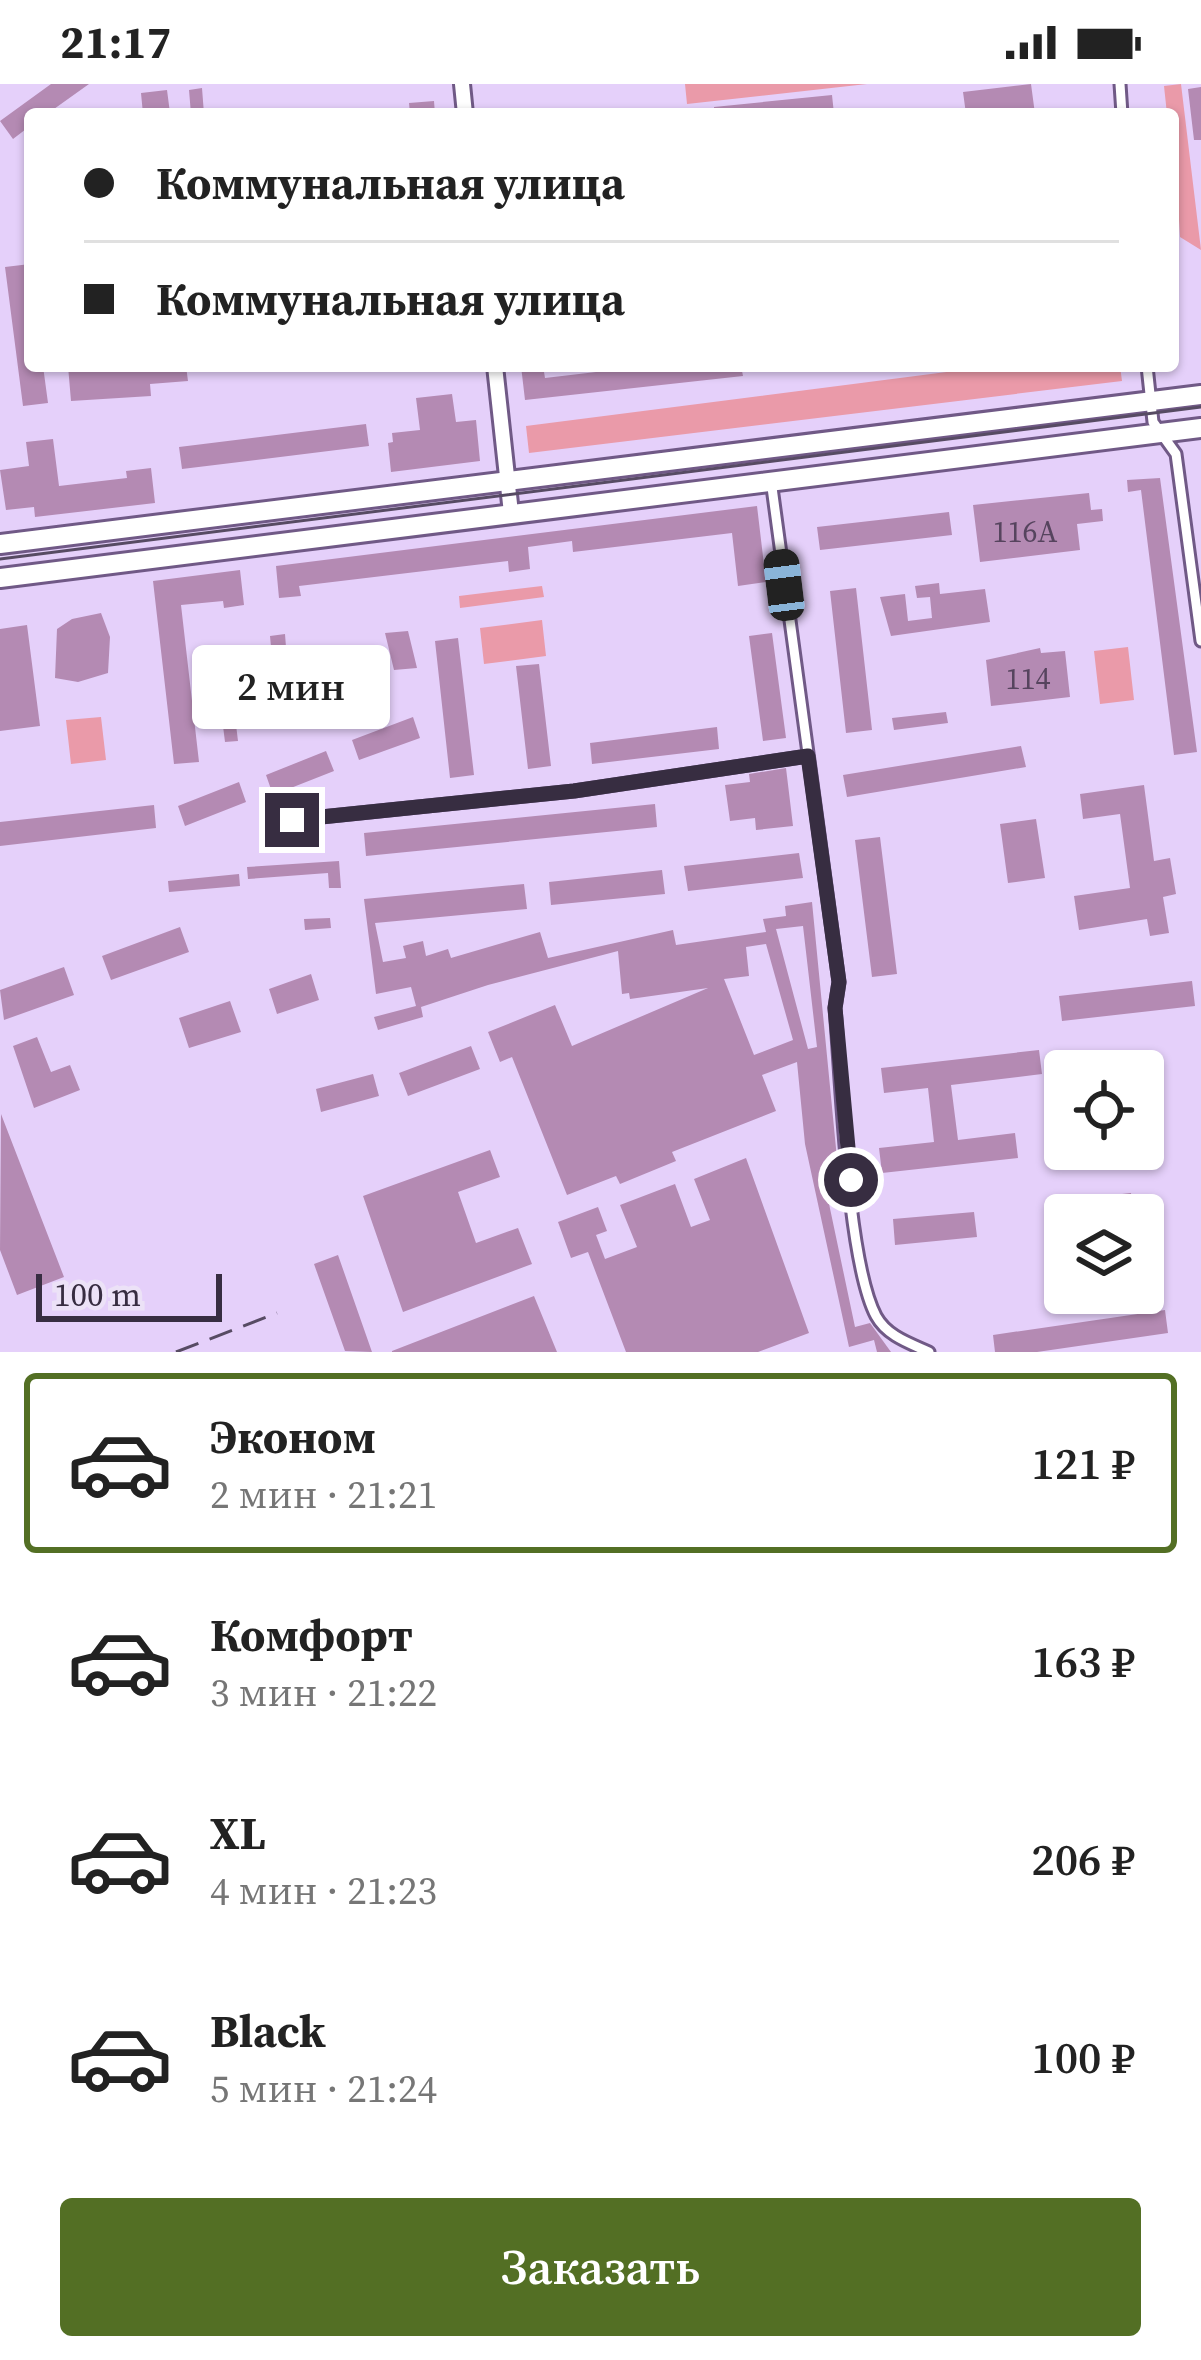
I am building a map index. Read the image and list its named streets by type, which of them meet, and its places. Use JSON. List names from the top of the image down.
{
  "house_numbers": ["116А", "114"],
  "scale_bar": "100 m",
  "page": {
    "status": "21:17",
    "banner": ["Коммунальная улица", "Коммунальная улица"],
    "bubble": "2 мин",
    "scale": "100 m",
    "list": [
      {
        "name": "Эконом",
        "note": "2 мин · 21:21",
        "value": "121 ₽"
      },
      {
        "name": "Комфорт",
        "note": "3 мин · 21:22",
        "value": "163 ₽"
      },
      {
        "name": "XL",
        "note": "4 мин · 21:23",
        "value": "206 ₽"
      },
      {
        "name": "Black",
        "note": "5 мин · 21:24",
        "value": "100 ₽"
      }
    ],
    "buttons": "Заказать"
  }
}
